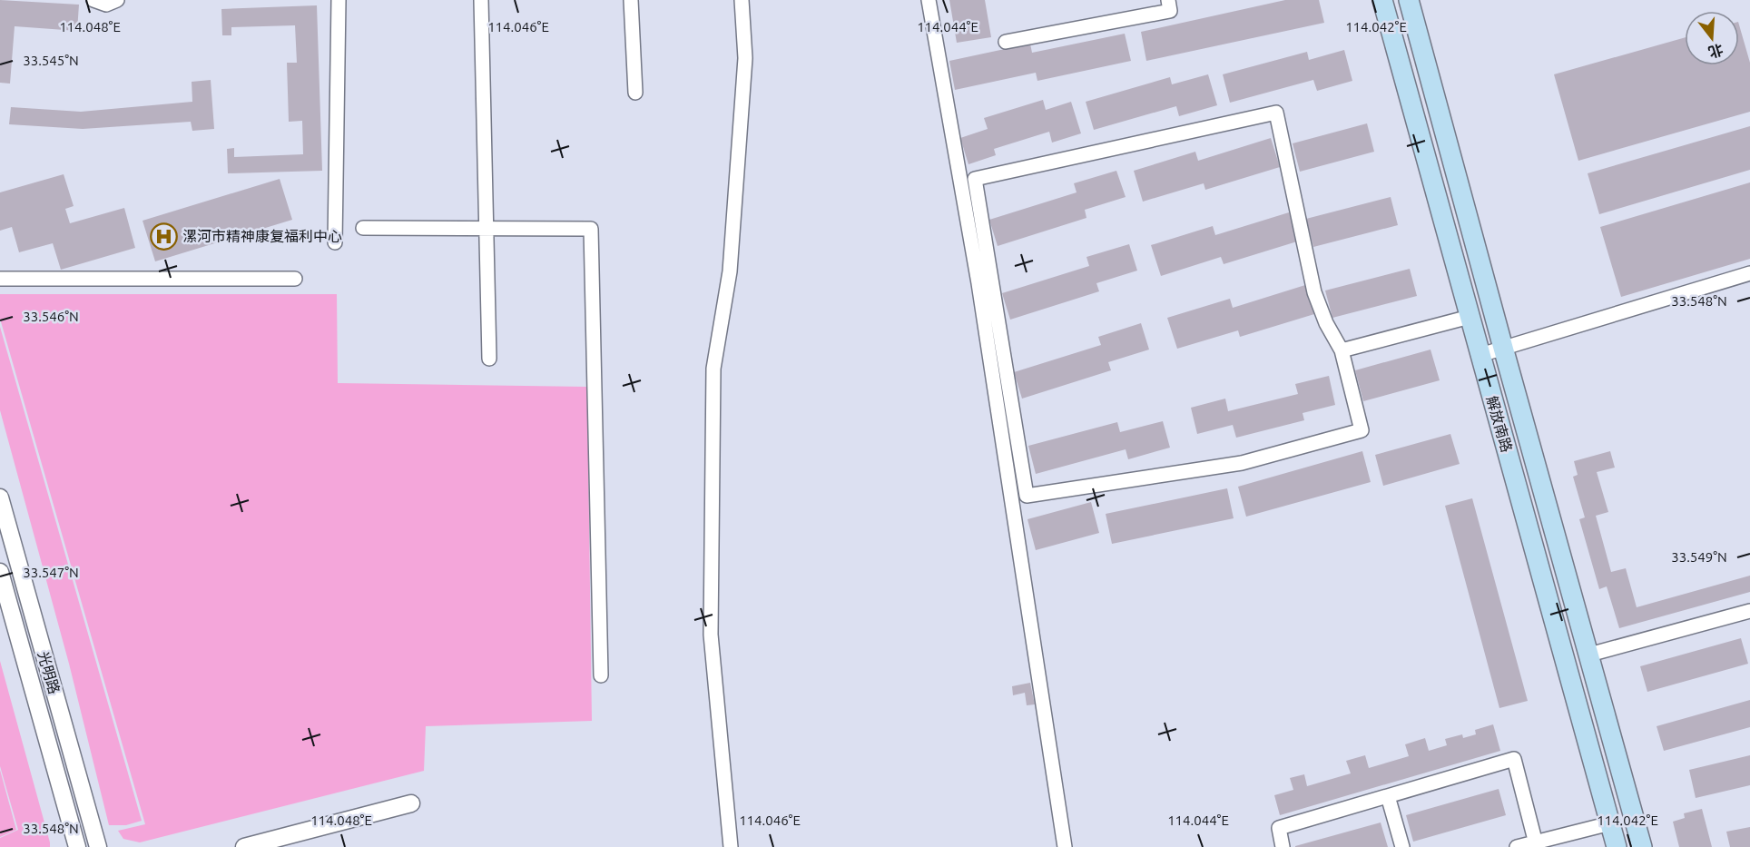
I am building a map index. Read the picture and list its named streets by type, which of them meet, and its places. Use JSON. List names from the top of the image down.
{
  "streets": {
    "main road": ["解放南路"],
    "street": ["光明路"]
  },
  "places": {
    "hospital": ["漯河市精神康复福利中心"]
  },
  "north": "bottom",
  "coordinates": [
    "114.048°E",
    "114.046°E",
    "114.044°E",
    "114.042°E",
    "33.545°N",
    "33.548°N",
    "33.546°N",
    "33.549°N",
    "33.547°N"
  ]
}
